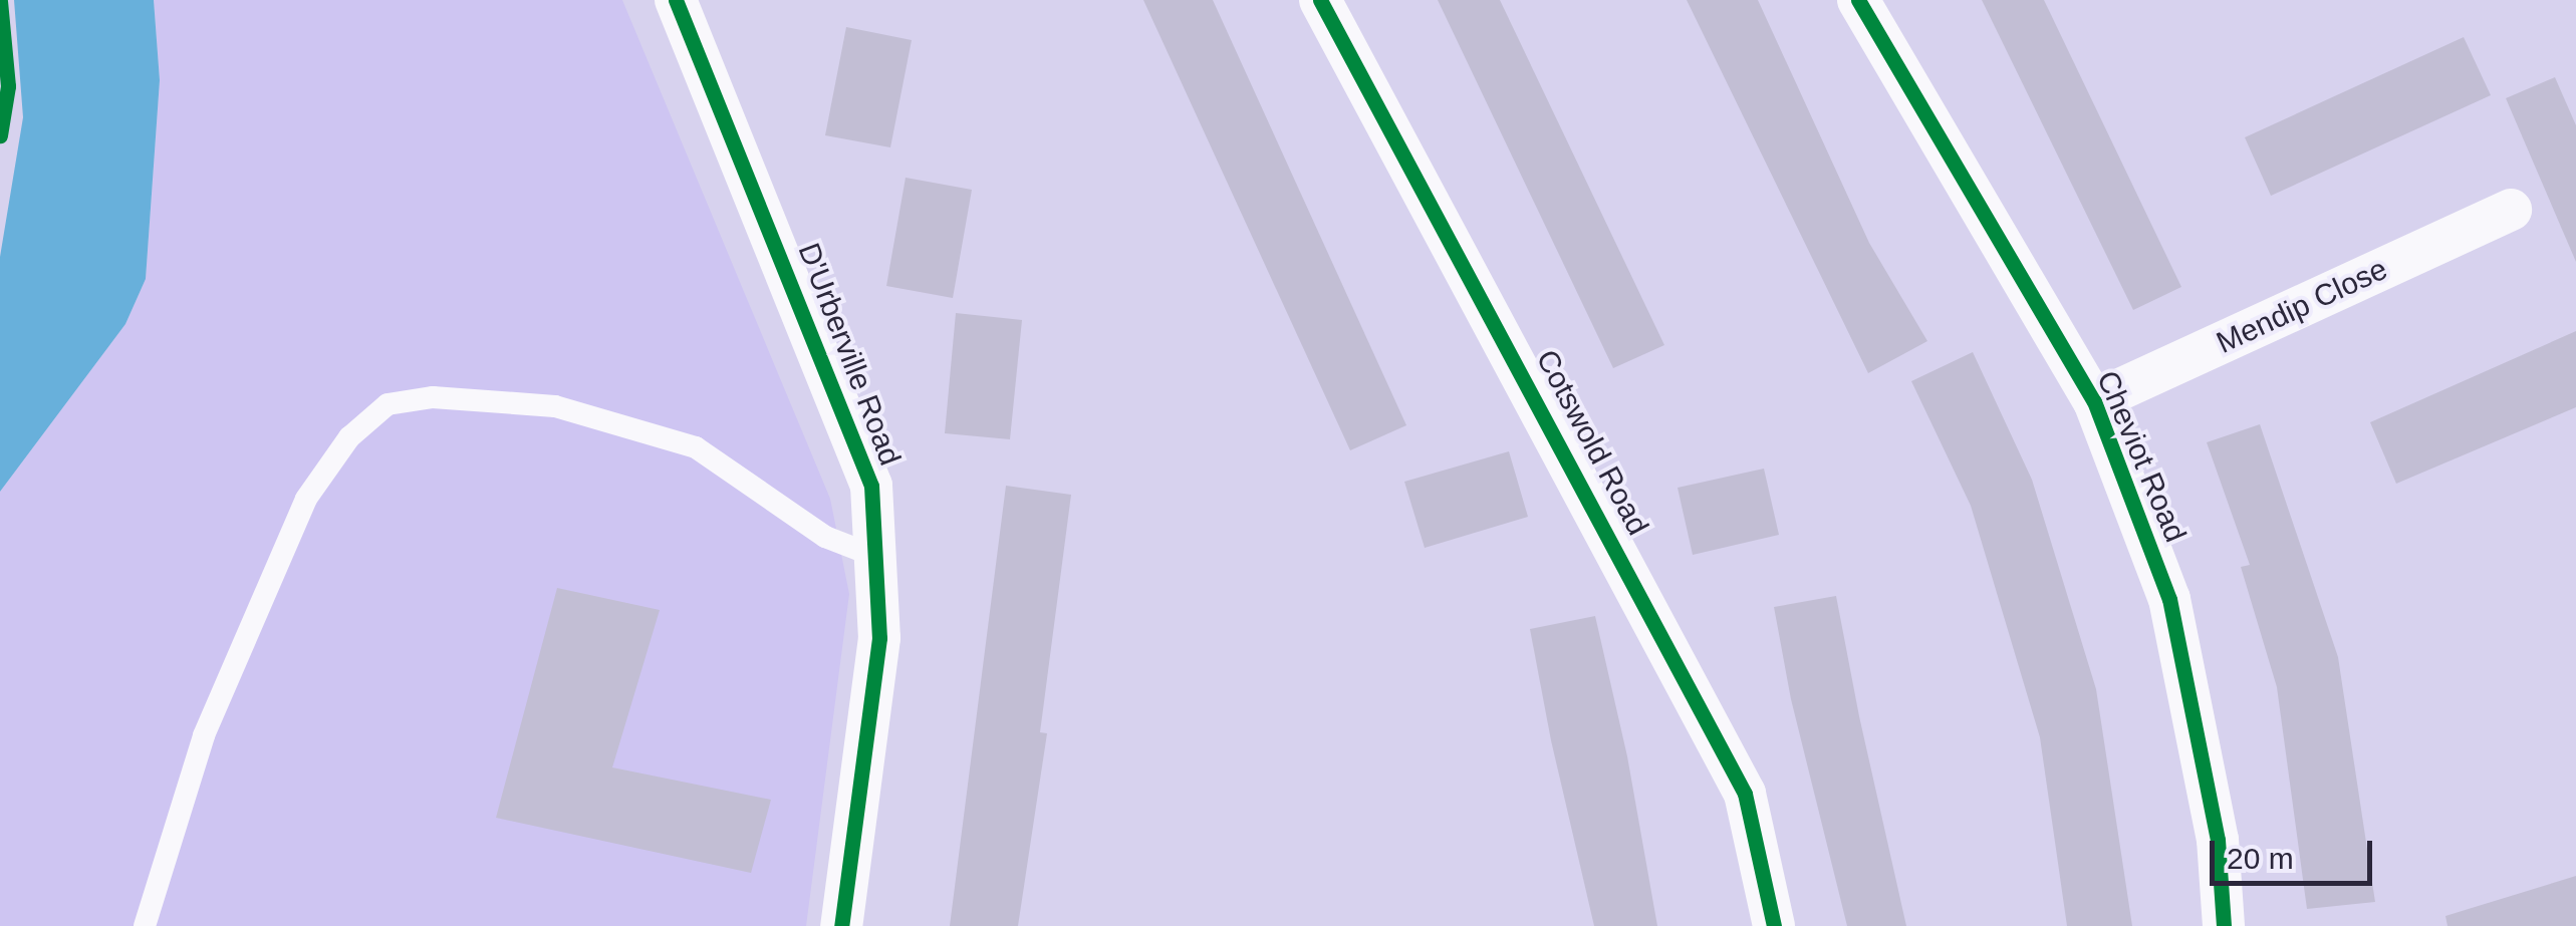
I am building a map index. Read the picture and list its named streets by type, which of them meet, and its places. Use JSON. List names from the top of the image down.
{
  "streets": {
    "street": [
      "Mendip Close",
      "D'Urberville Road",
      "Cotswold Road",
      "Cheviot Road"
    ]
  },
  "crossings": [
    ["Mendip Close", "Cheviot Road"]
  ],
  "scale_bar": "20 m"
}
